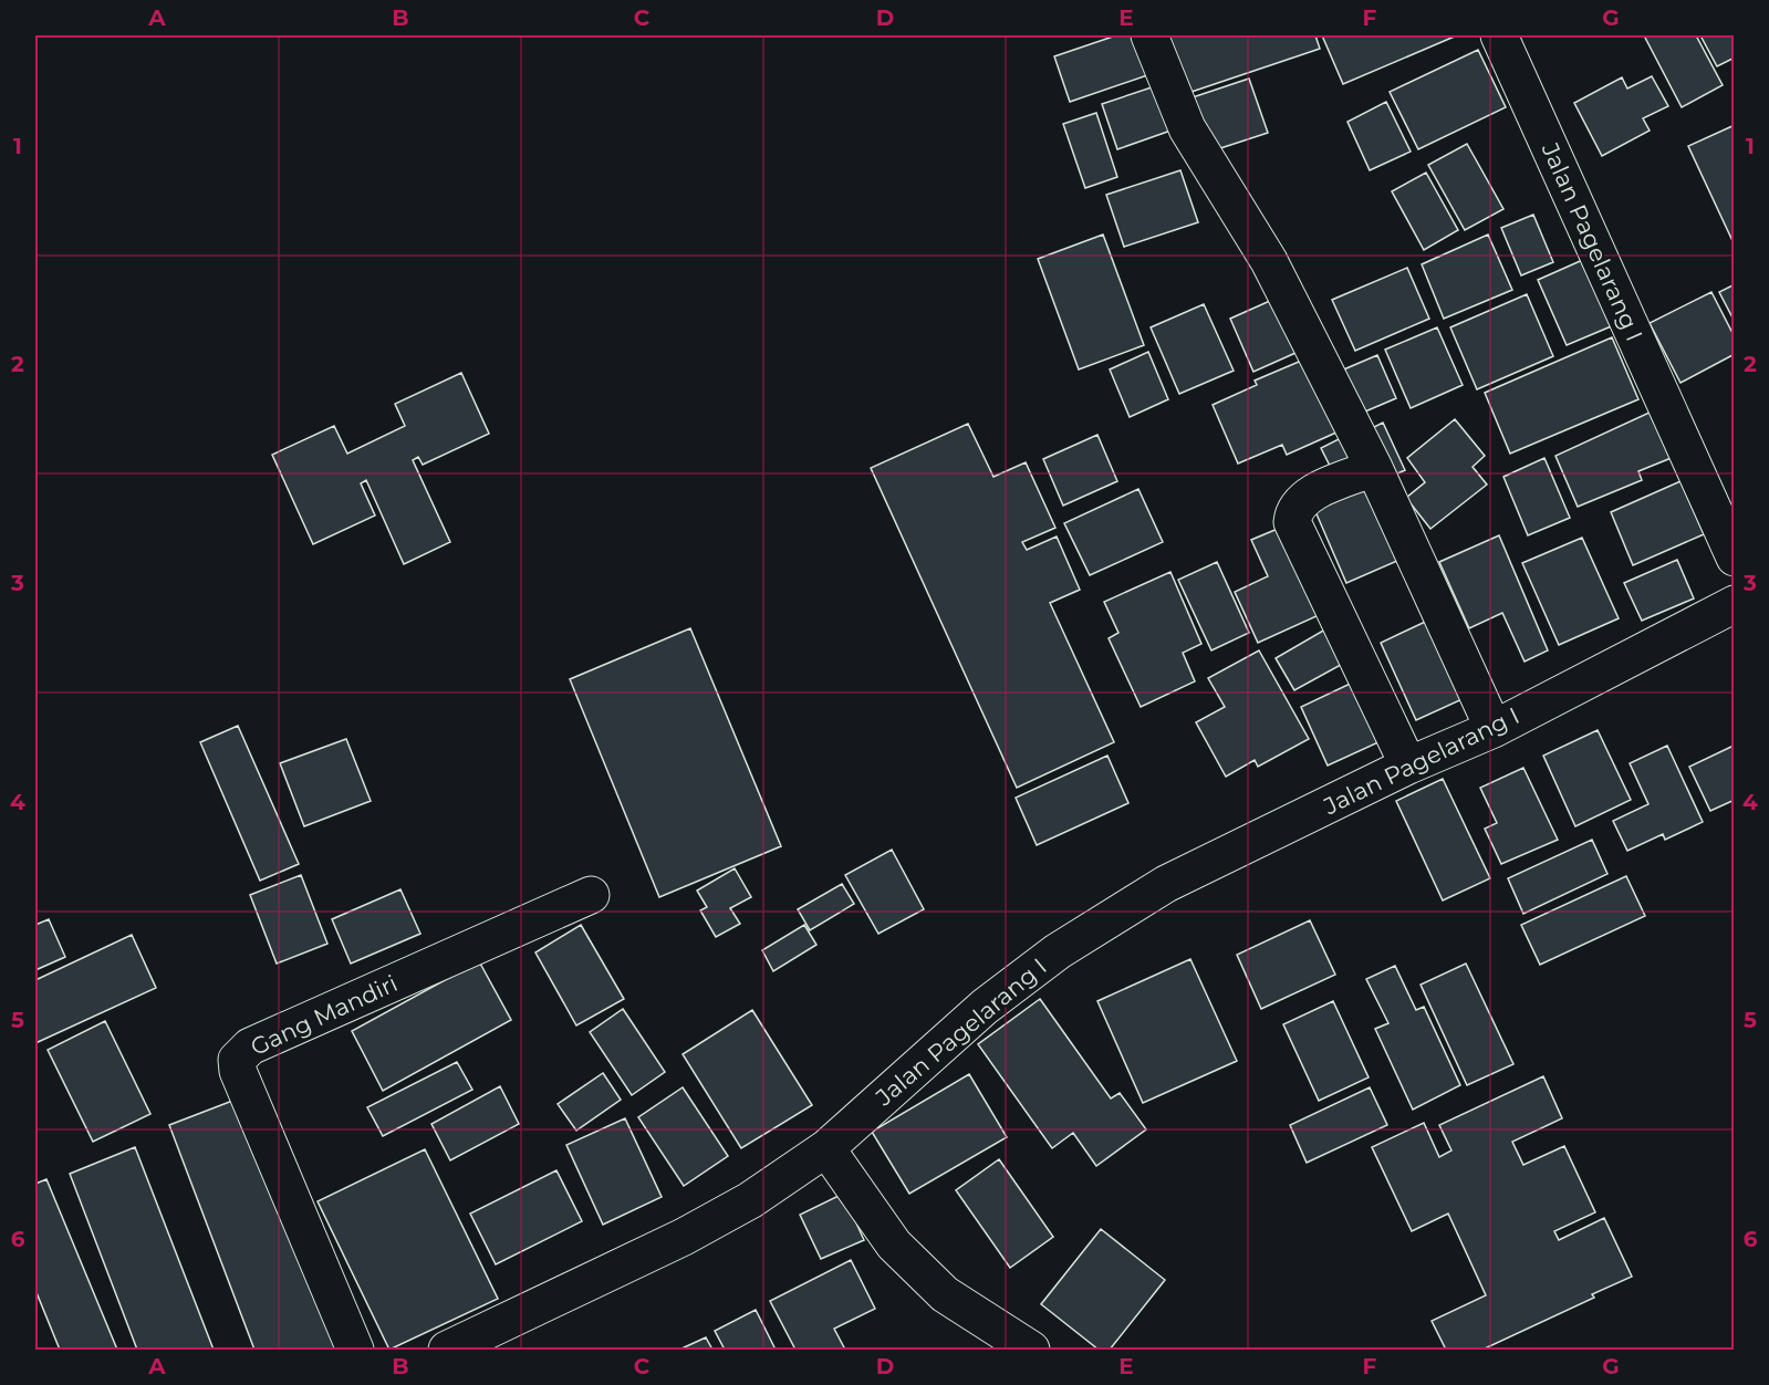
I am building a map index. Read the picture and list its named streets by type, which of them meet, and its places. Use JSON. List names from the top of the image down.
{
  "streets": {
    "street": ["Jalan Pagelarang I", "Gang Mandiri"]
  },
  "grid": {
    "columns": [
      "A",
      "B",
      "C",
      "D",
      "E",
      "F",
      "G"
    ],
    "rows": [
      "1",
      "2",
      "3",
      "4",
      "5",
      "6"
    ]
  }
}
